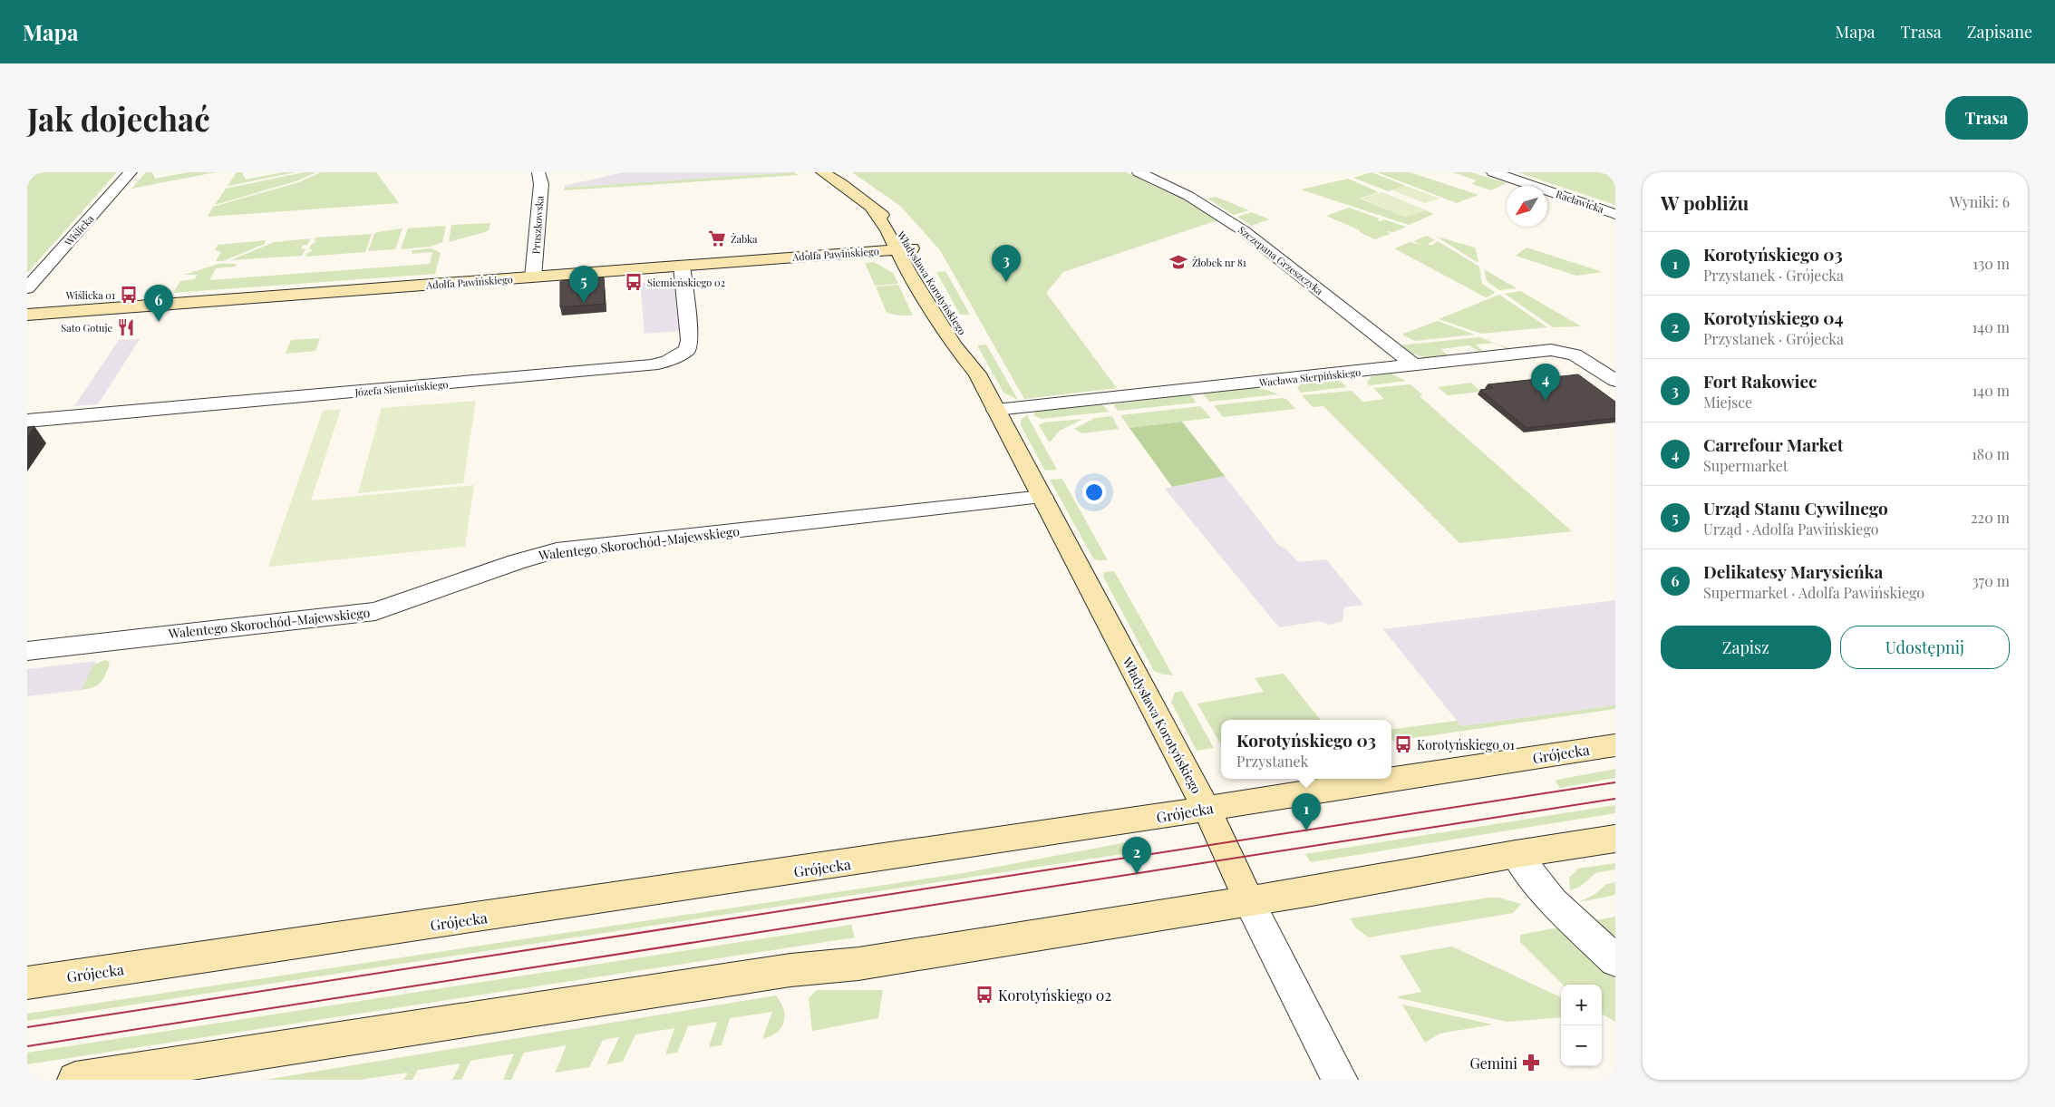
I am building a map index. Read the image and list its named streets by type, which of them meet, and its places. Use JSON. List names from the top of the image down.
{
  "streets": {
    "street": [
      "Racławicka",
      "Pruszkowska",
      "Wiślicka",
      "Adolfa Pawińskiego",
      "Szczepana Grzeszczyka",
      "Władysława Korotyńskiego",
      "Wacława Sierpińskiego",
      "Józefa Siemieńskiego",
      "Walentego Skorochód-Majewskiego",
      "Grójecka"
    ]
  },
  "crossings": [
    ["Pruszkowska", "Adolfa Pawińskiego"],
    ["Adolfa Pawińskiego", "Władysława Korotyńskiego"],
    ["Adolfa Pawińskiego", "Józefa Siemieńskiego"],
    ["Szczepana Grzeszczyka", "Wacława Sierpińskiego"],
    ["Władysława Korotyńskiego", "Wacława Sierpińskiego"],
    ["Władysława Korotyńskiego", "Walentego Skorochód-Majewskiego"],
    ["Władysława Korotyńskiego", "Grójecka"]
  ],
  "places": {
    "supermarket": ["Żabka"],
    "school or university": ["Żłobek nr 81"],
    "bus stop": [
      "Siemieńskiego 02",
      "Wiślicka 01",
      "Korotyńskiego 01",
      "Korotyńskiego 02"
    ],
    "restaurant": ["Sato Gotuje"],
    "pharmacy": ["Gemini"]
  },
  "north": "bottom left",
  "page": {
    "header": "Mapa",
    "nav": ["Mapa", "Trasa", "Zapisane"],
    "buttons": [
      "Trasa",
      ["Zapisz", "Udostępnij"]
    ],
    "title": "Jak dojechać",
    "heading": ["W pobliżu", "Wyniki: 6"],
    "list": [
      {
        "mark": "1",
        "name": "Korotyńskiego 03",
        "note": "Przystanek · Grójecka",
        "value": "130 m"
      },
      {
        "mark": "2",
        "name": "Korotyńskiego 04",
        "note": "Przystanek · Grójecka",
        "value": "140 m"
      },
      {
        "mark": "3",
        "name": "Fort Rakowiec",
        "note": "Miejsce",
        "value": "140 m"
      },
      {
        "mark": "4",
        "name": "Carrefour Market",
        "note": "Supermarket",
        "value": "180 m"
      },
      {
        "mark": "5",
        "name": "Urząd Stanu Cywilnego",
        "note": "Urząd · Adolfa Pawińskiego",
        "value": "220 m"
      },
      {
        "mark": "6",
        "name": "Delikatesy Marysieńka",
        "note": "Supermarket · Adolfa Pawińskiego",
        "value": "370 m"
      }
    ],
    "pins": [
      "3",
      "5",
      "6",
      "4",
      "1",
      "2"
    ],
    "popup": ["Korotyńskiego 03", "Przystanek"],
    "map_buttons": ["+", "−"]
  }
}
